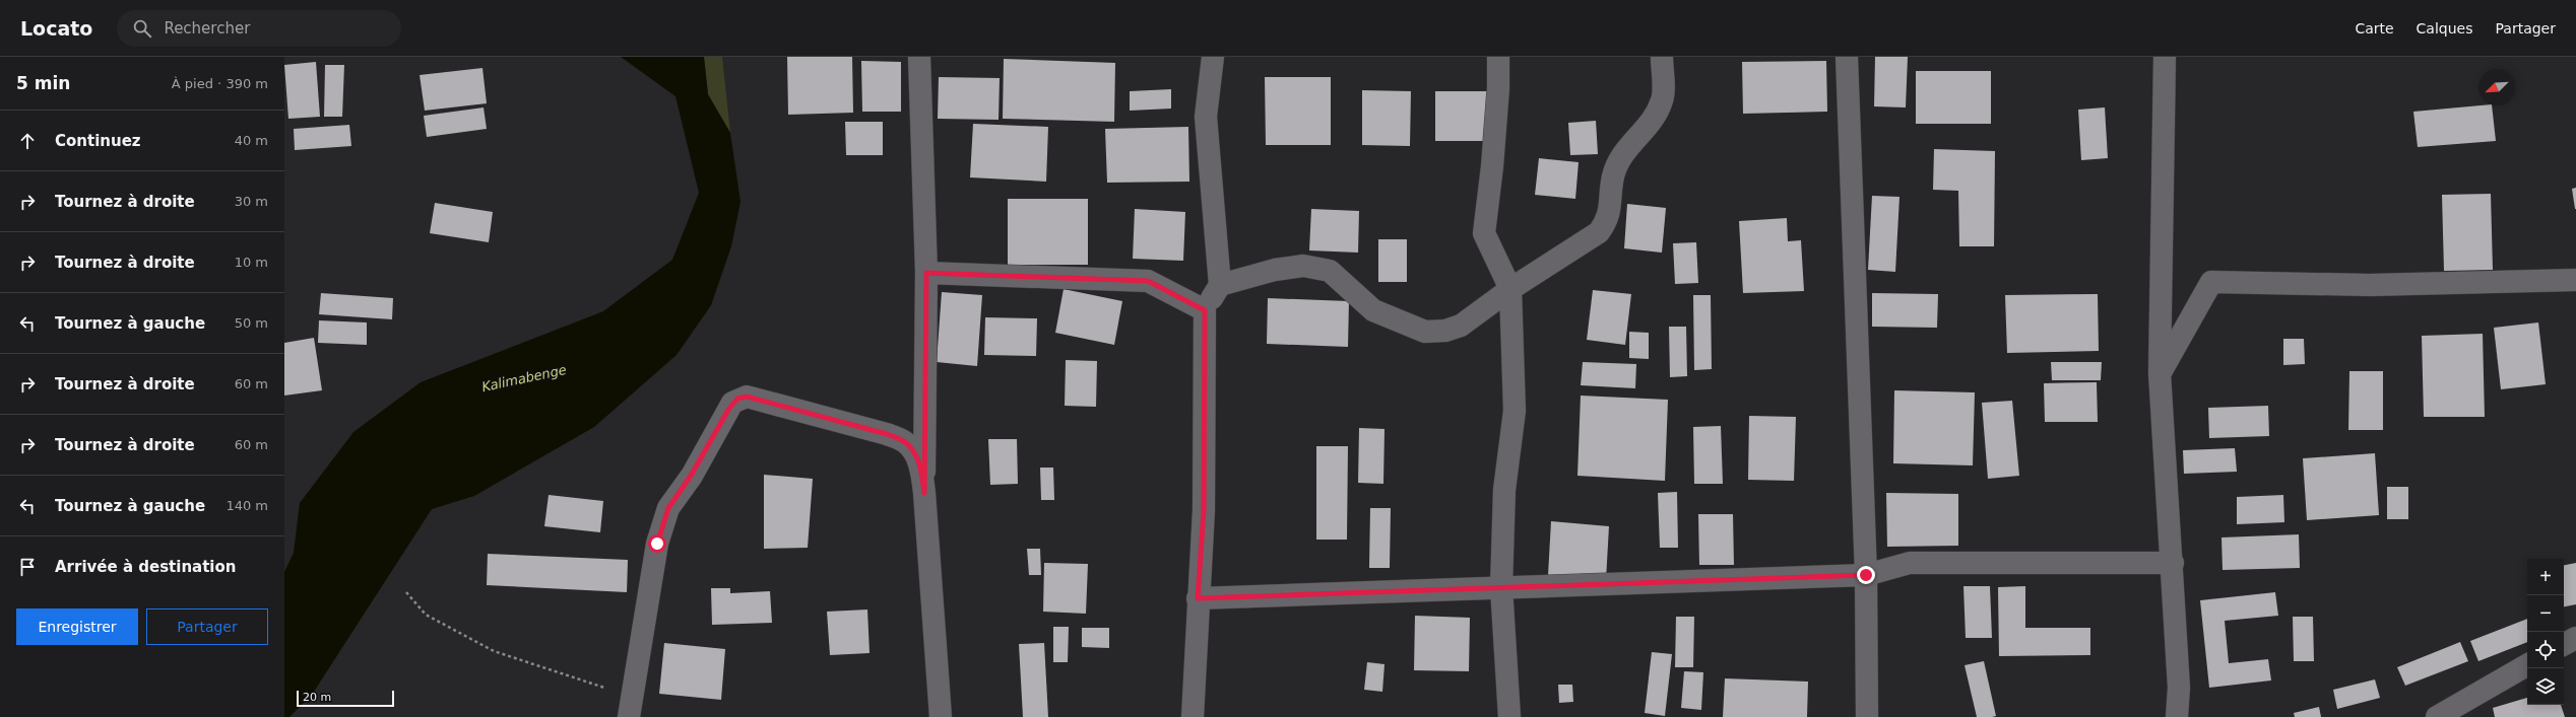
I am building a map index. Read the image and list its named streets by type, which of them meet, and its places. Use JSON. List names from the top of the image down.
{
  "water": ["Kalimabenge"],
  "scale_bar": "20 m",
  "north": "bottom left",
  "page": {
    "header": "Locato",
    "search": "Rechercher",
    "nav": ["Carte", "Calques", "Partager"],
    "heading": ["5 min", "À pied · 390 m"],
    "list": [
      ["Continuez", "40 m"],
      ["Tournez à droite", "30 m"],
      ["Tournez à droite", "10 m"],
      ["Tournez à gauche", "50 m"],
      ["Tournez à droite", "60 m"],
      ["Tournez à droite", "60 m"],
      ["Tournez à gauche", "140 m"],
      "Arrivée à destination"
    ],
    "map_buttons": ["+", "−"],
    "buttons": ["Enregistrer", "Partager"],
    "scale": "20 m"
  }
}
